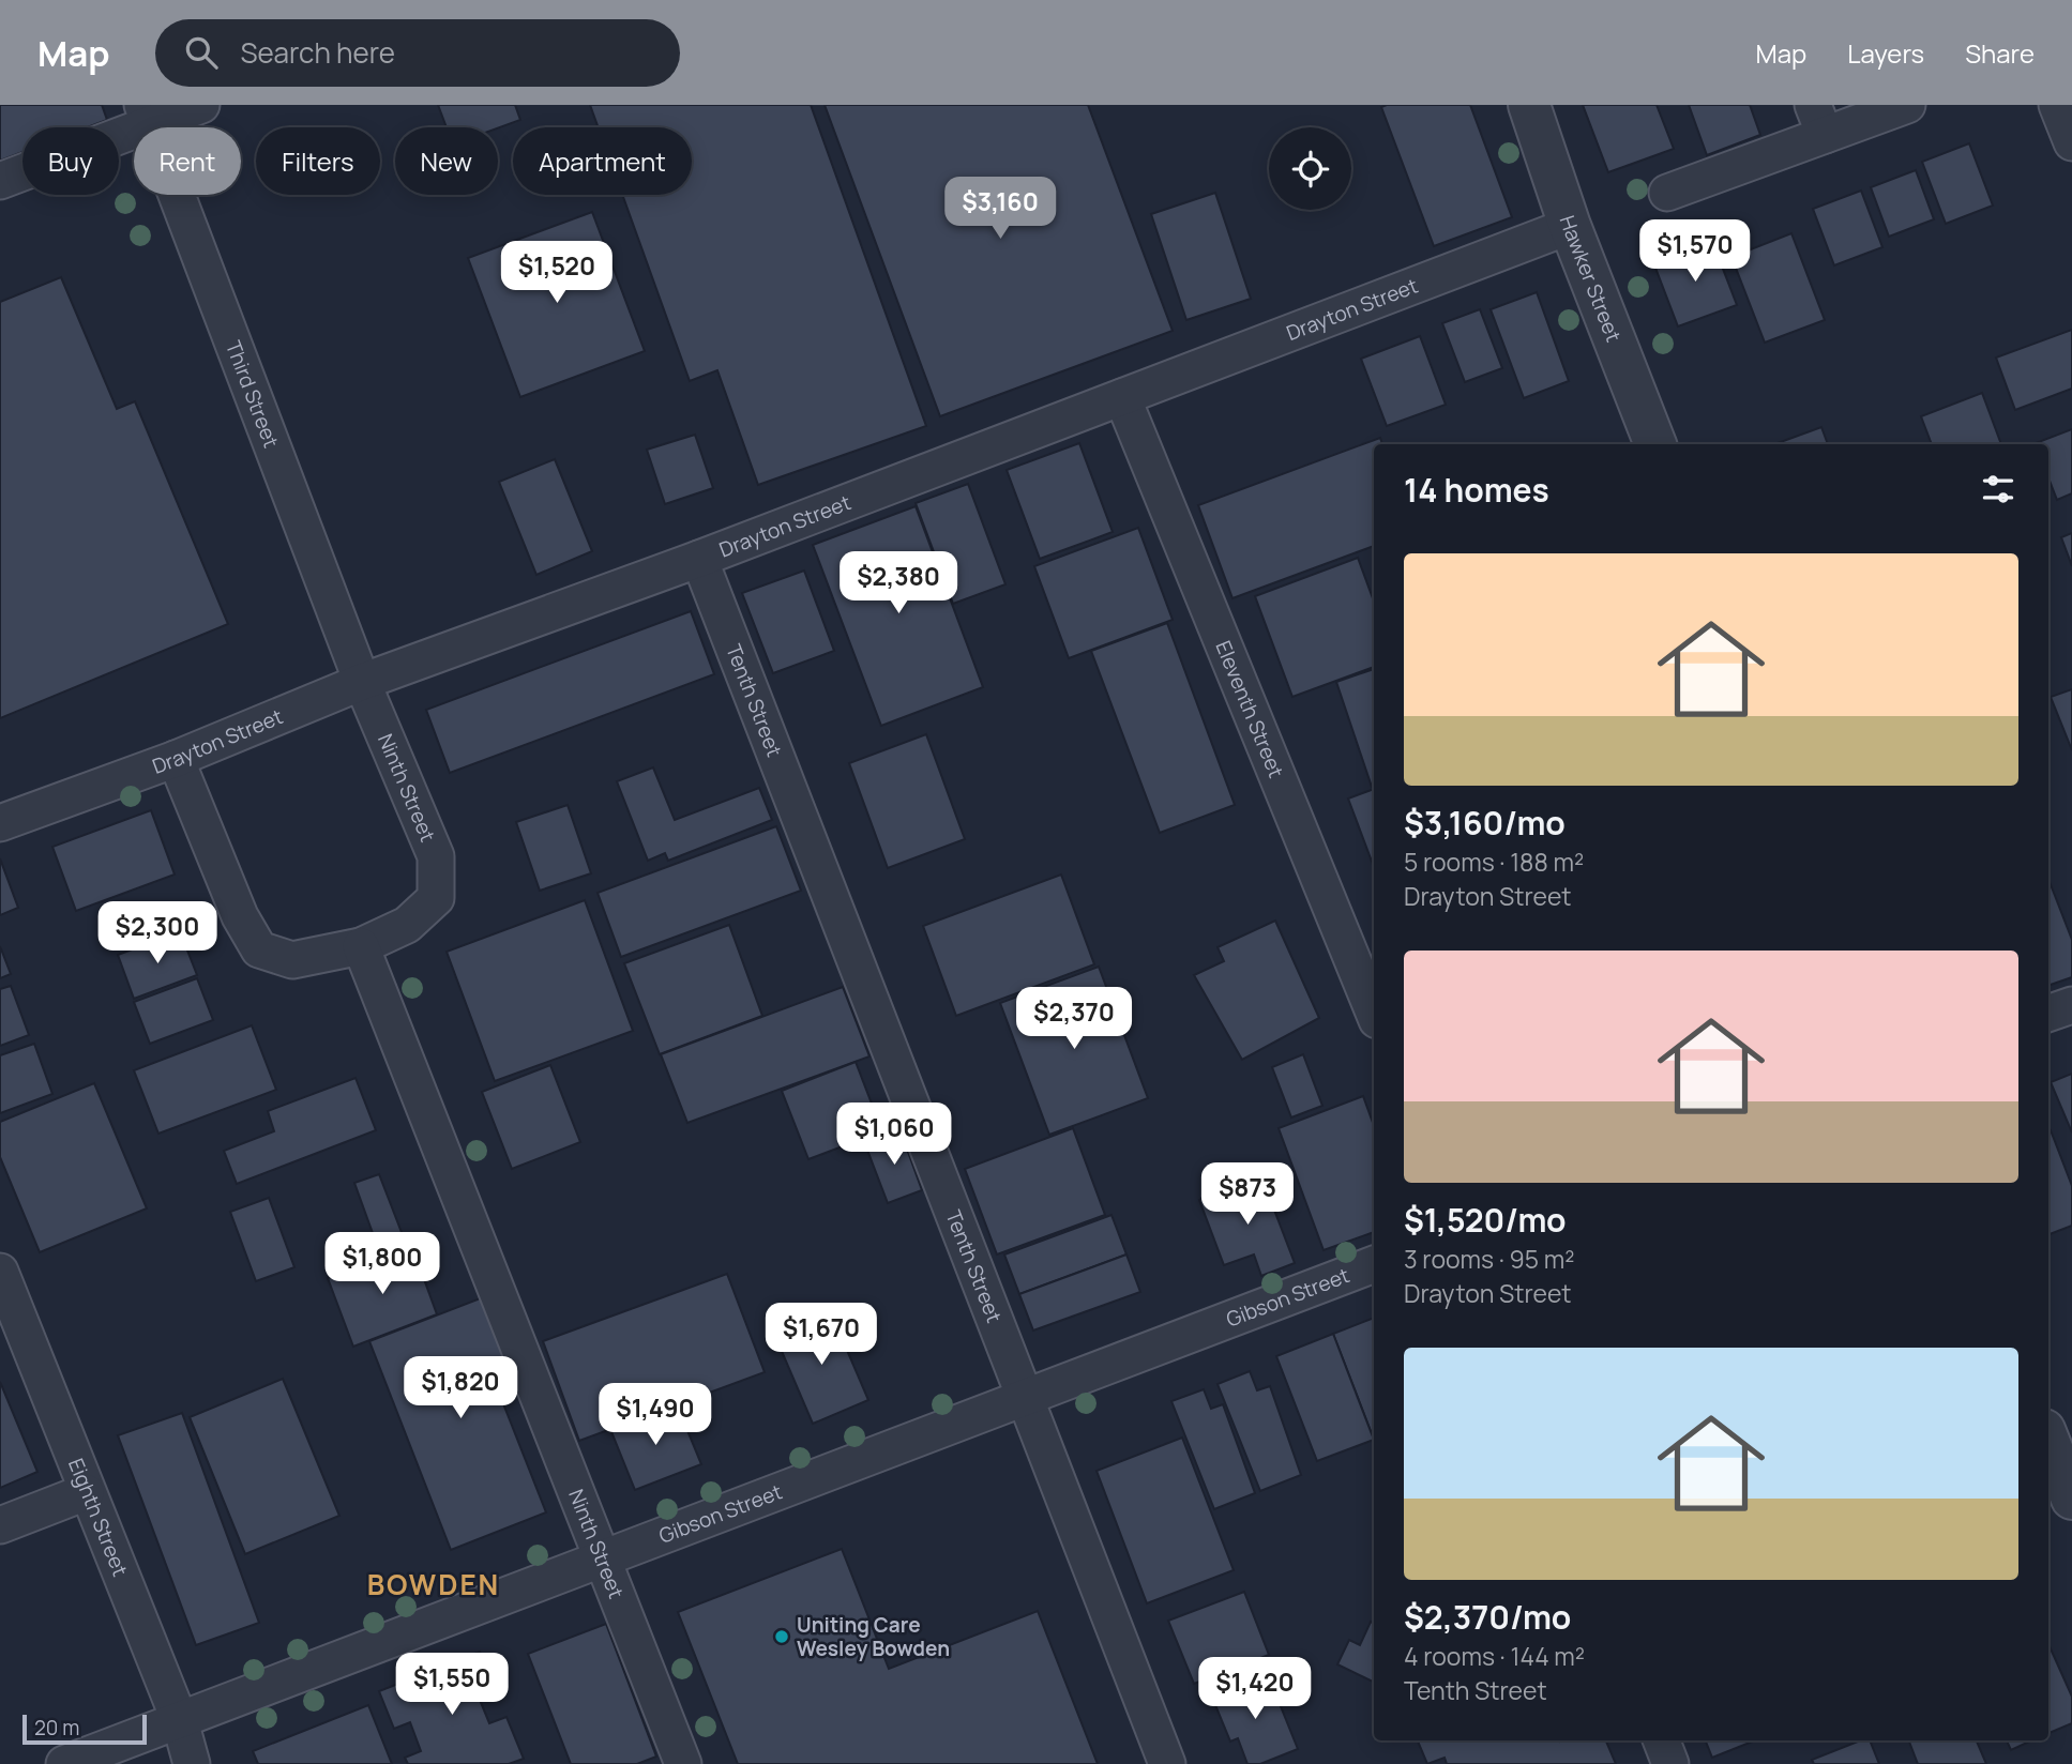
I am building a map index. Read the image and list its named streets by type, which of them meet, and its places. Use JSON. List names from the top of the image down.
{
  "streets": {
    "street": [
      "Hawker Street",
      "Drayton Street",
      "Third Street",
      "Tenth Street",
      "Eleventh Street",
      "Ninth Street",
      "Gibson Street",
      "Eighth Street"
    ]
  },
  "crossings": [
    ["Hawker Street", "Drayton Street"],
    ["Drayton Street", "Third Street"],
    ["Drayton Street", "Tenth Street"],
    ["Drayton Street", "Eleventh Street"],
    ["Drayton Street", "Ninth Street"],
    ["Third Street", "Ninth Street"],
    ["Tenth Street", "Gibson Street"],
    ["Ninth Street", "Gibson Street"],
    ["Gibson Street", "Eighth Street"]
  ],
  "districts": ["BOWDEN"],
  "places": ["Uniting Care Wesley Bowden"],
  "scale_bar": "20 m",
  "page": {
    "header": "Map",
    "search": "Search here",
    "nav": ["Map", "Layers", "Share"],
    "chip": [
      "Buy",
      "Rent",
      "Filters",
      "New",
      "Apartment"
    ],
    "price": [
      "$3,160",
      "$1,570",
      "$1,520",
      "$2,380",
      "$2,300",
      "$2,370",
      "$1,060",
      "$873",
      "$1,800",
      "$1,670",
      "$1,820",
      "$1,490",
      "$1,550",
      "$1,420"
    ],
    "heading": "14 homes",
    "list": [
      {
        "name": "$3,160/mo",
        "note": "5 rooms · 188 m² · Drayton Street"
      },
      {
        "name": "$1,520/mo",
        "note": "3 rooms · 95 m² · Drayton Street"
      },
      {
        "name": "$2,370/mo",
        "note": "4 rooms · 144 m² · Tenth Street"
      }
    ],
    "scale": "20 m"
  }
}
